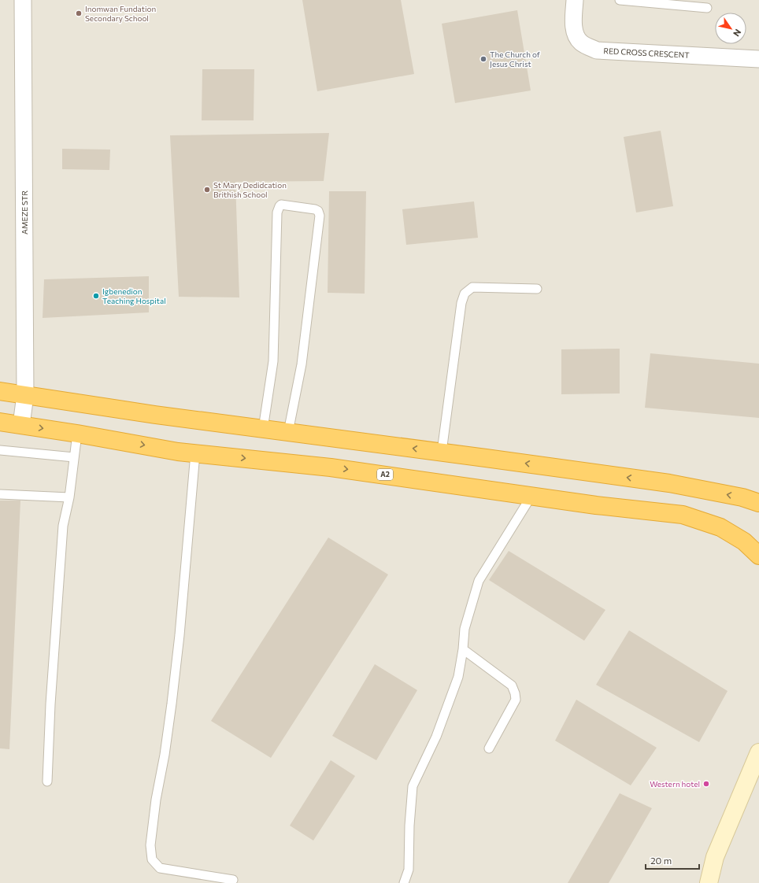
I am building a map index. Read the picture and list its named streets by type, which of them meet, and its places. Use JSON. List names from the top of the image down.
{
  "streets": {
    "highway": ["A2"],
    "street": ["RED CROSS CRESCENT", "AMEZE STR"]
  },
  "crossings": [
    ["AMEZE STR", "A2"]
  ],
  "places": [
    "Inomwan Fundation Secondary School",
    "The Church of Jesus Christ",
    "St Mary Dedidcation Brithish School",
    "Igbenedion Teaching Hospital",
    "Western hotel"
  ],
  "scale_bar": "20 m",
  "north": "bottom right"
}
